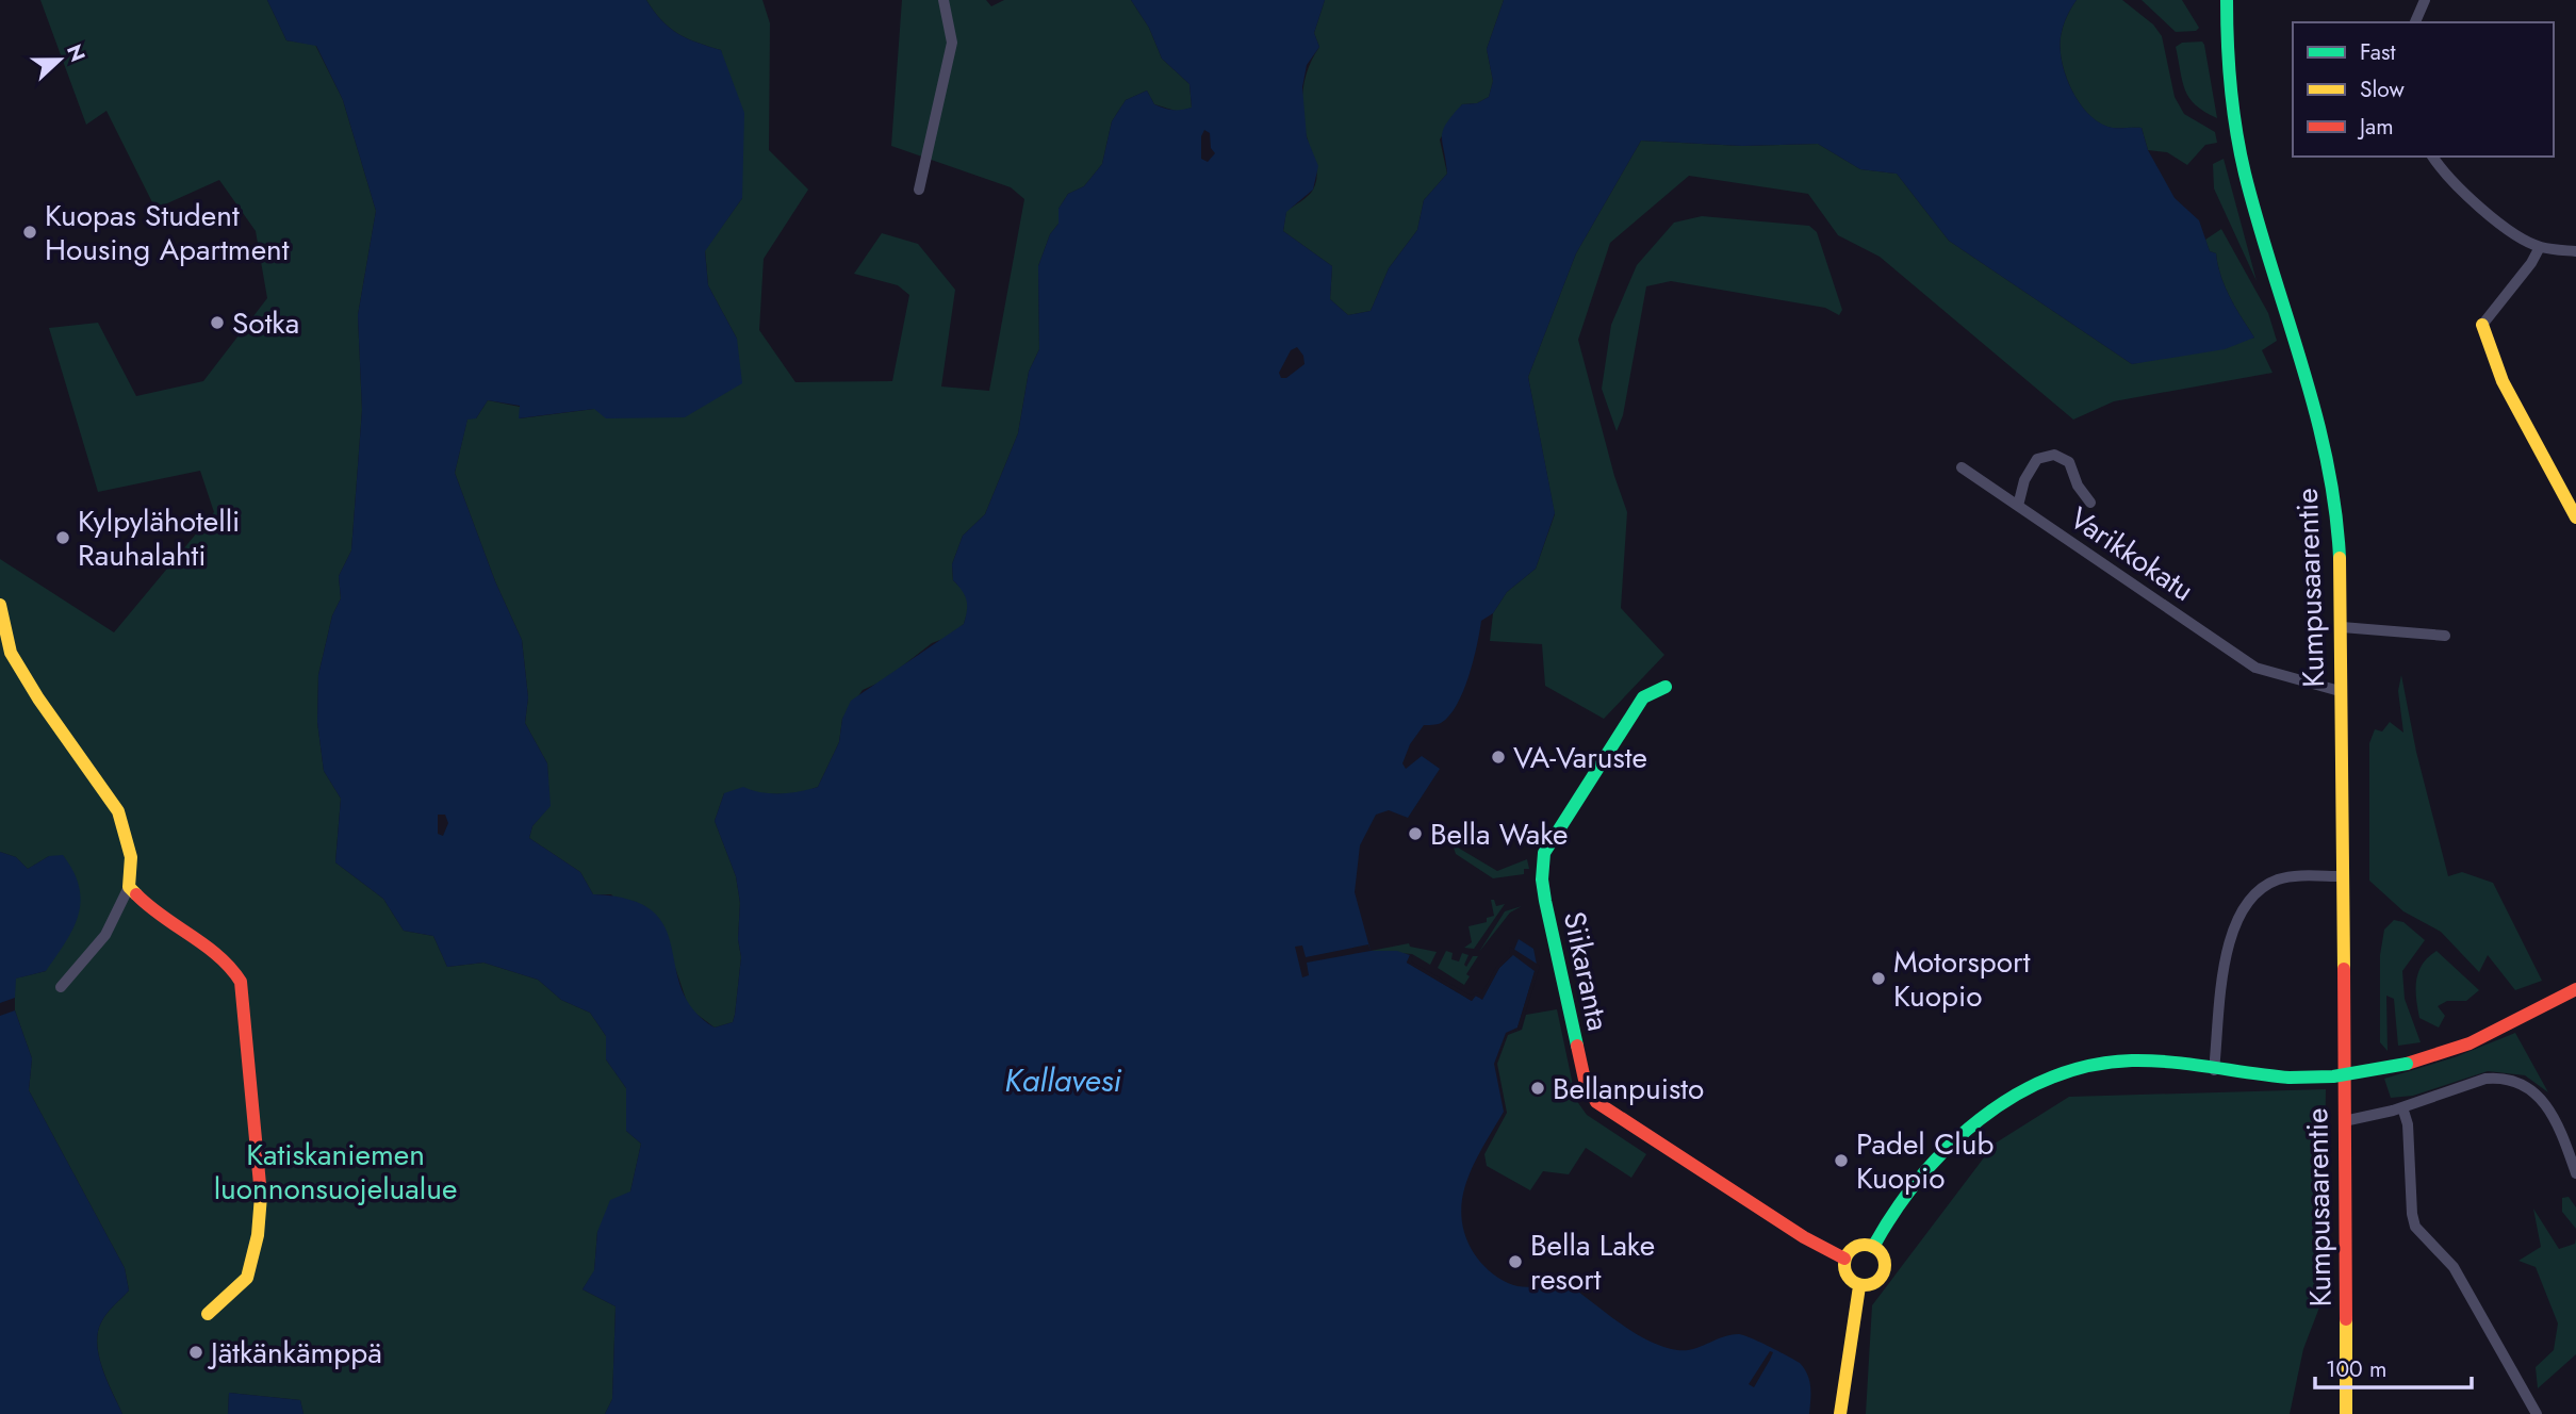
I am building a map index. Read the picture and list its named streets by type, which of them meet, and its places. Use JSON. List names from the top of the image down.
{
  "streets": {
    "street": ["Varikkokatu", "Kumpusaarentie", "Siikaranta"]
  },
  "crossings": [
    ["Varikkokatu", "Kumpusaarentie"]
  ],
  "water": ["Kallavesi"],
  "parks": ["Katiskaniemen luonnonsuojelualue"],
  "places": [
    "Kuopas Student Housing Apartment",
    "Sotka",
    "Kylpylähotelli Rauhalahti",
    "VA-Varuste",
    "Bella Wake",
    "Motorsport Kuopio",
    "Bellanpuisto",
    "Padel Club Kuopio",
    "Bella Lake resort",
    "Jätkänkämppä"
  ],
  "legend": ["Fast", "Slow", "Jam"],
  "scale_bar": "100 m",
  "north": "right"
}
